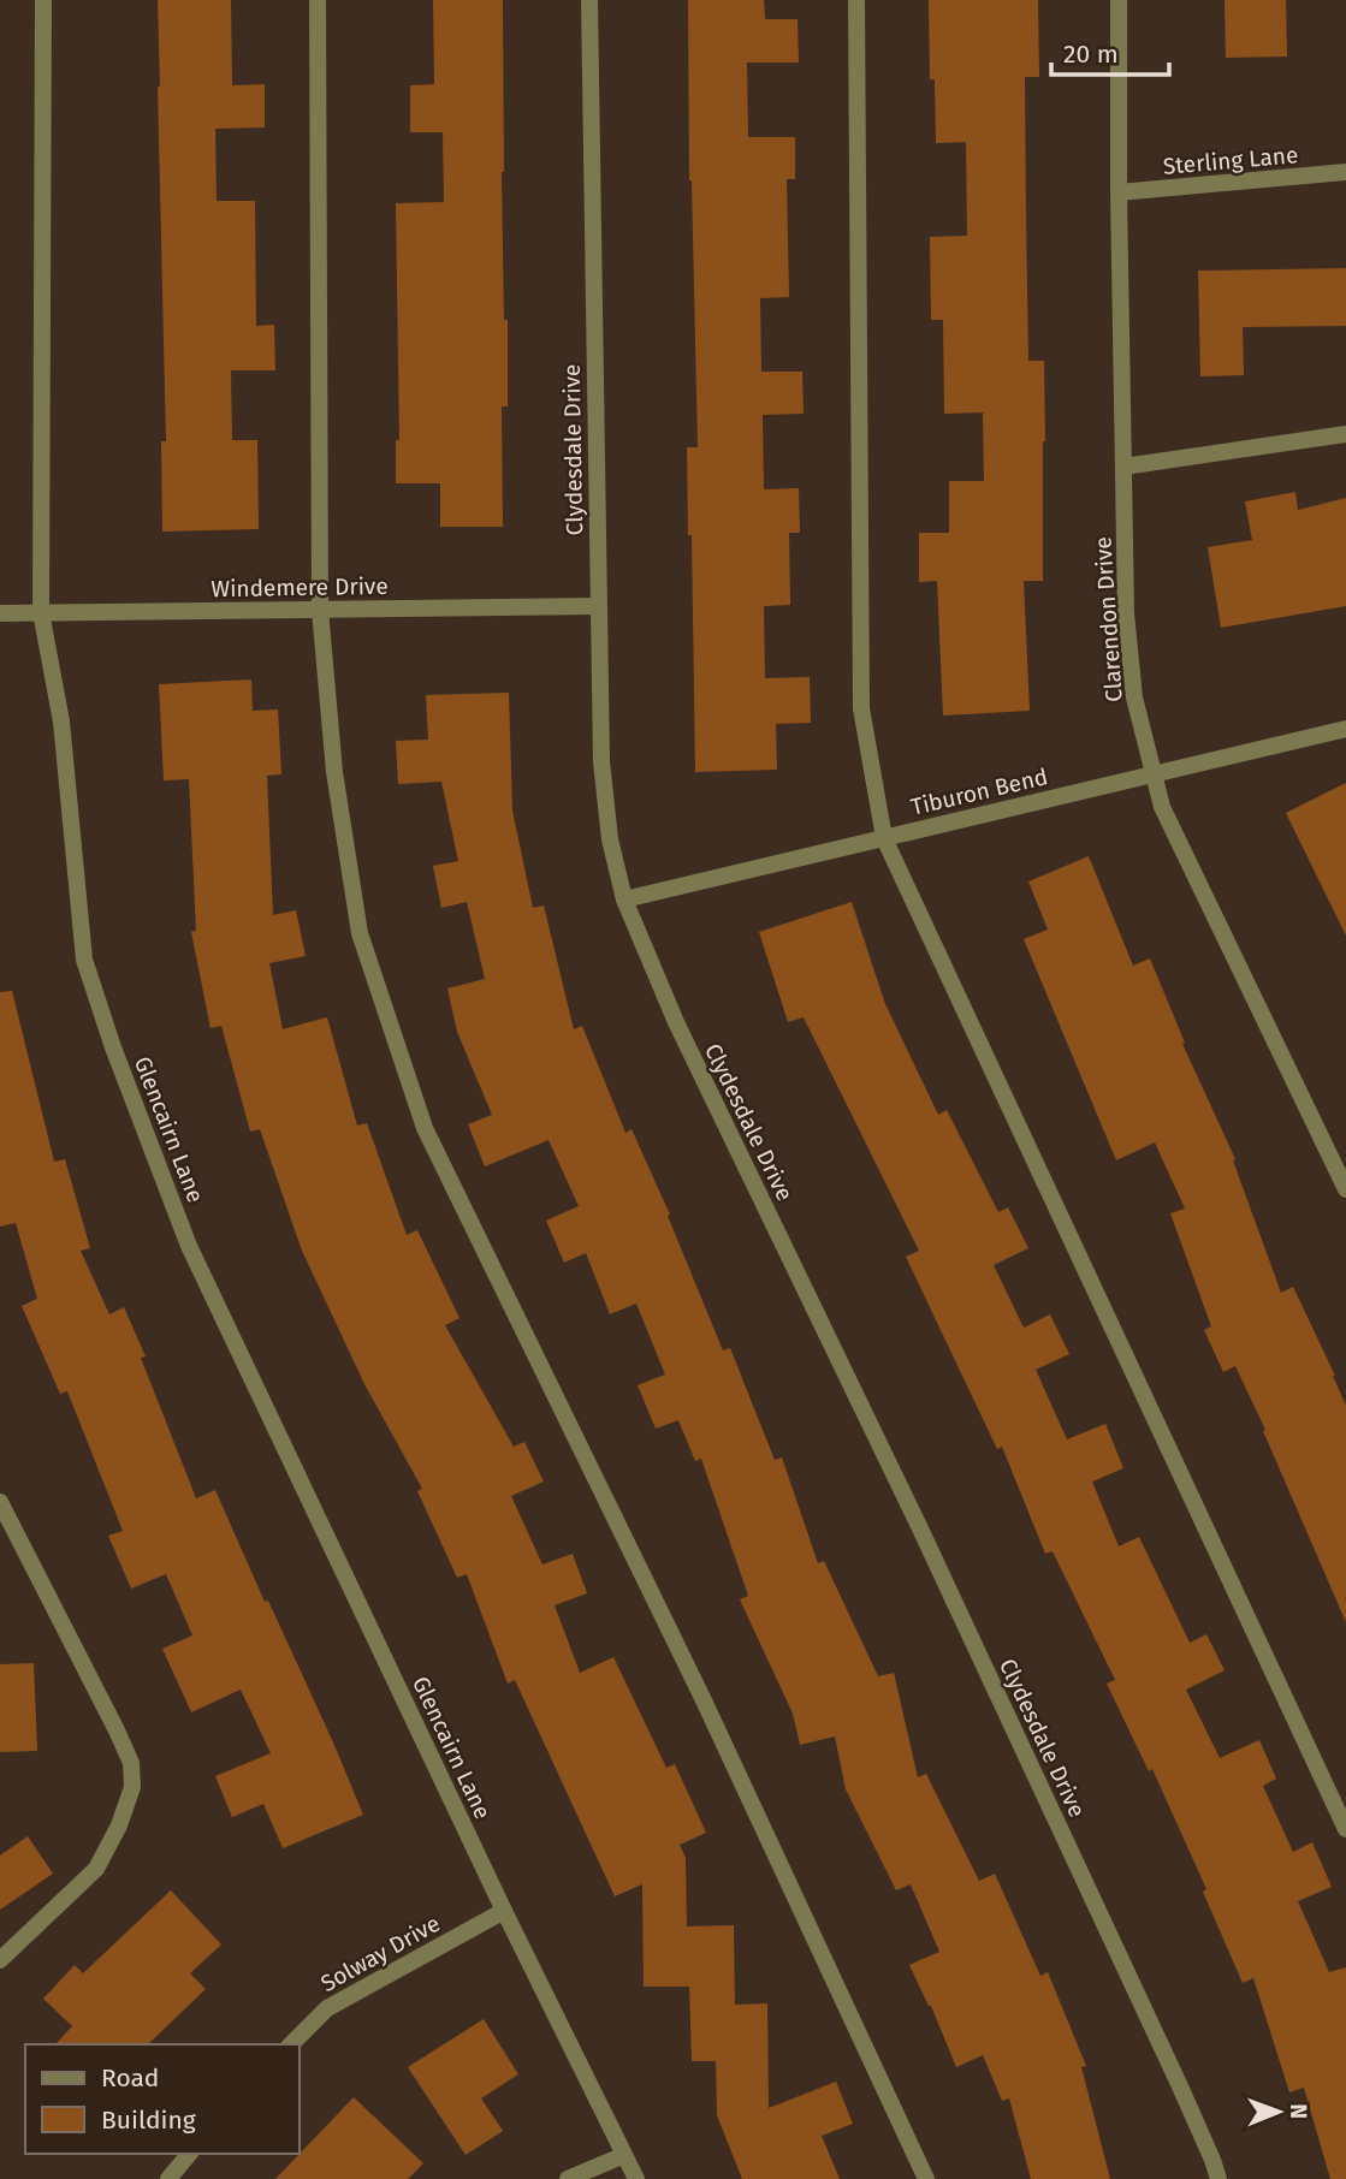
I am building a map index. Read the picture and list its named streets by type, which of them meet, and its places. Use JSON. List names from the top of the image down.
{
  "streets": {
    "street": [
      "Sterling Lane",
      "Clydesdale Drive",
      "Windemere Drive",
      "Clarendon Drive",
      "Tiburon Bend",
      "Glencairn Lane",
      "Solway Drive"
    ]
  },
  "crossings": [
    ["Sterling Lane", "Clarendon Drive"],
    ["Clydesdale Drive", "Windemere Drive"],
    ["Clydesdale Drive", "Tiburon Bend"],
    ["Windemere Drive", "Glencairn Lane"],
    ["Clarendon Drive", "Tiburon Bend"],
    ["Glencairn Lane", "Solway Drive"]
  ],
  "legend": ["Road", "Building"],
  "scale_bar": "20 m",
  "north": "right"
}
